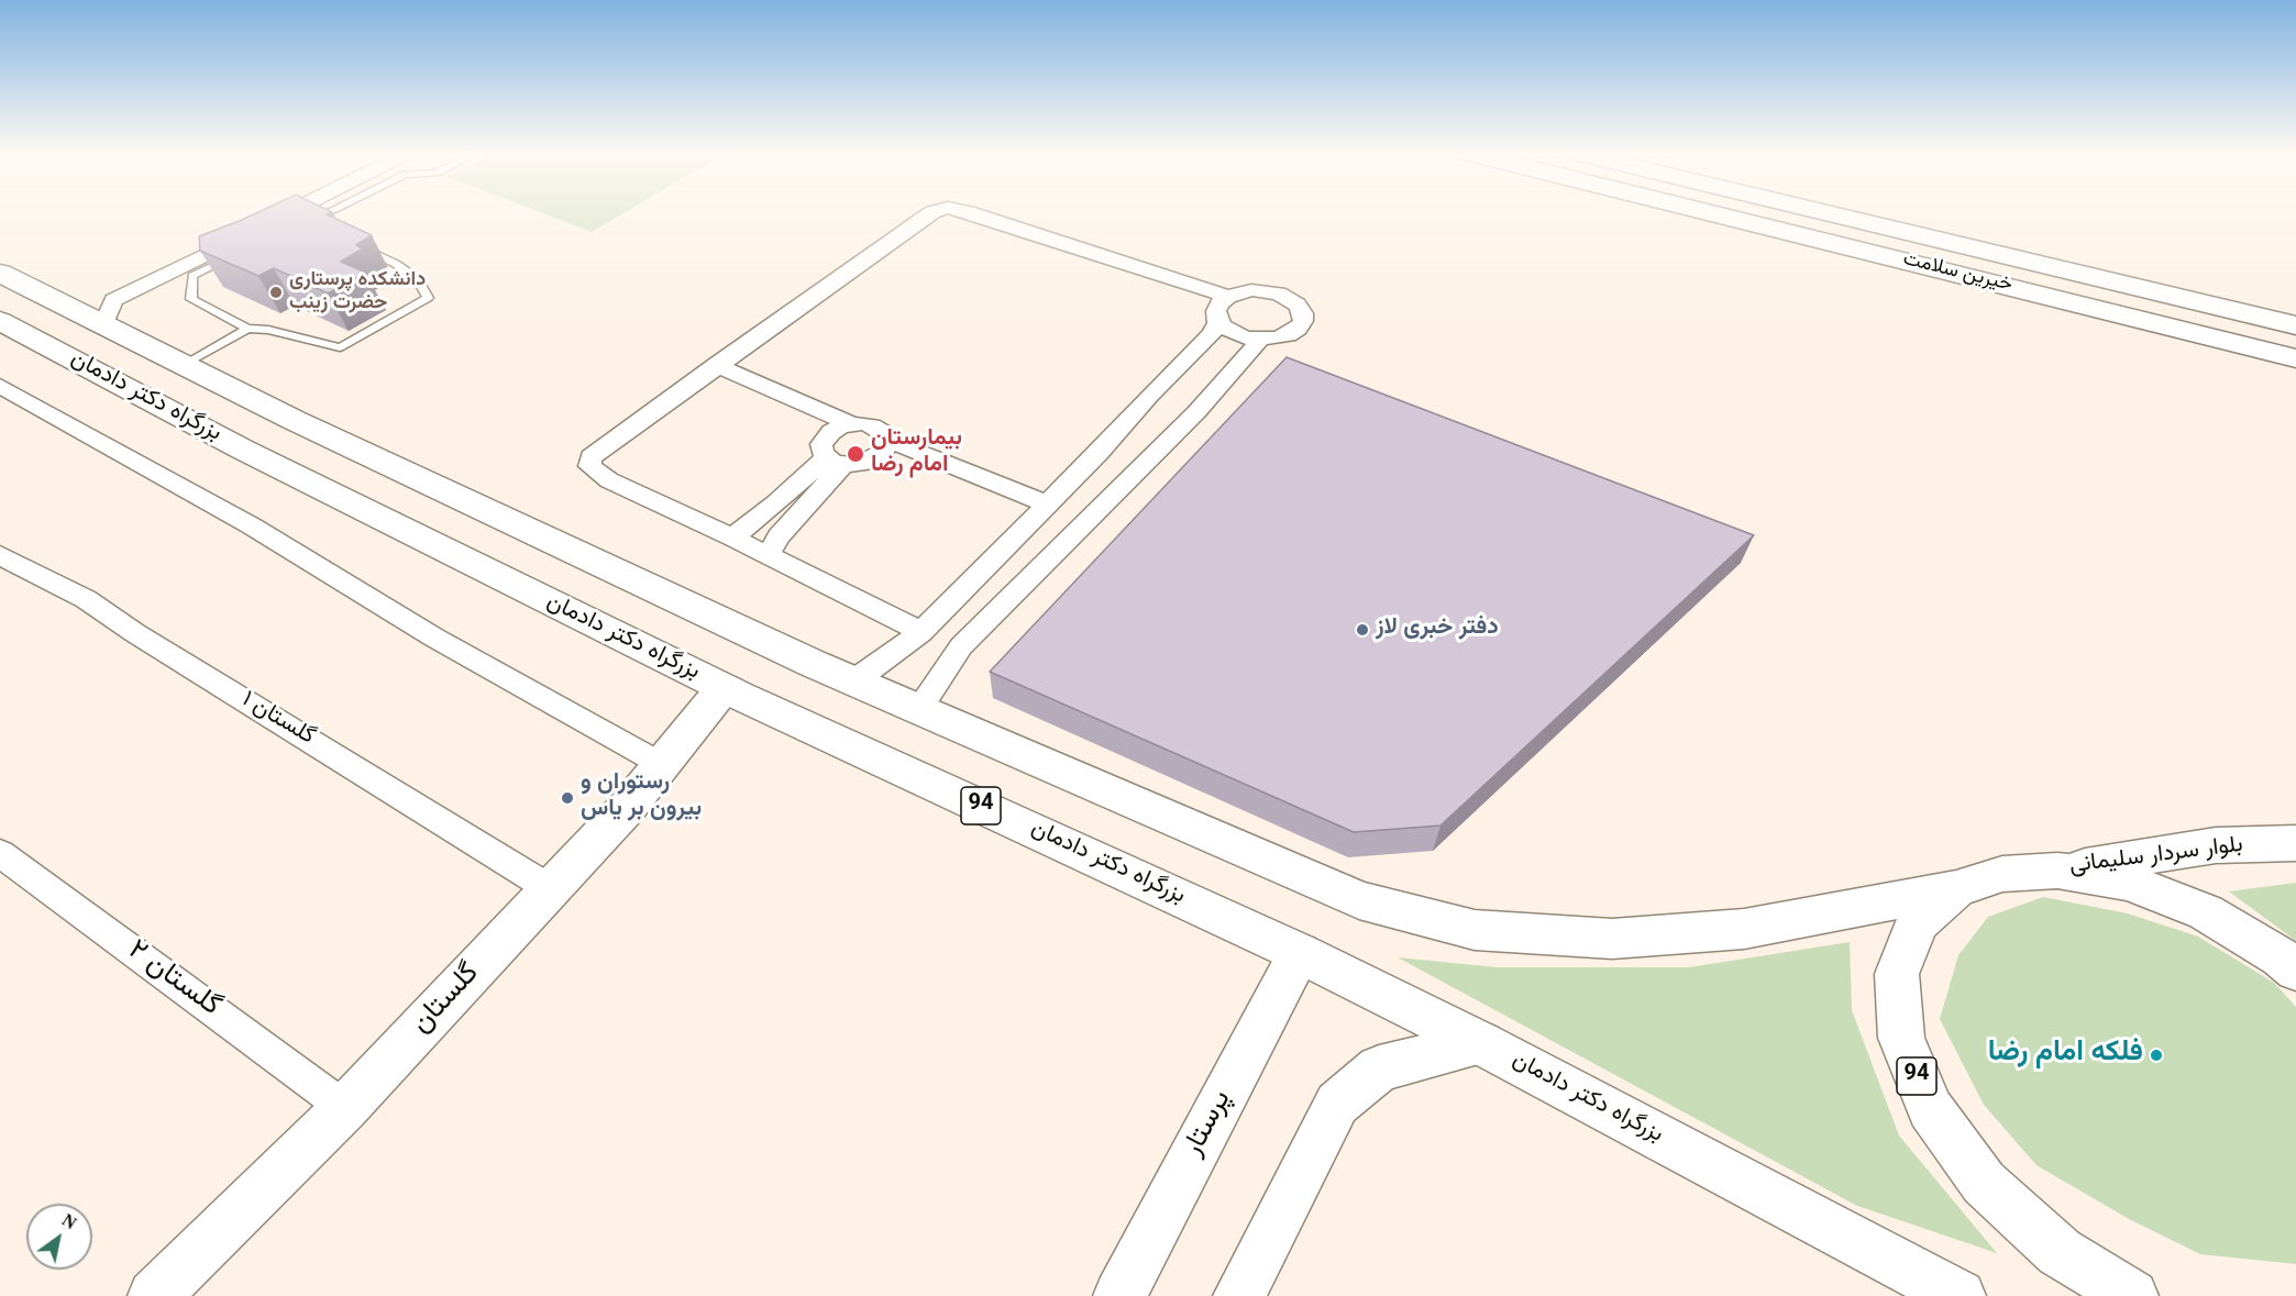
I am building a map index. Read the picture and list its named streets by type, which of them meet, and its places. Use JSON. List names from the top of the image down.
{
  "streets": {
    "main road": [
      "خیرین سلامت",
      "بزرگراه دکتر دادمان",
      "94",
      "بلوار سردار سلیمانی",
      "گلستان",
      "پرستار"
    ],
    "street": ["گلستان ۱", "گلستان ۲"]
  },
  "crossings": [
    ["بزرگراه دکتر دادمان", "94"],
    ["بزرگراه دکتر دادمان", "گلستان"],
    ["بزرگراه دکتر دادمان", "پرستار"],
    ["گلستان ۱", "گلستان"],
    ["94", "بلوار سردار سلیمانی"],
    ["گلستان ۲", "گلستان"]
  ],
  "places": [
    "دانشکده پرستاری حضرت زینب",
    "بیمارستان امام رضا",
    "دفتر خبری لاز",
    "رستوران و بیرون بر یاس",
    "فلكه امام رضا"
  ],
  "north": "top right"
}
